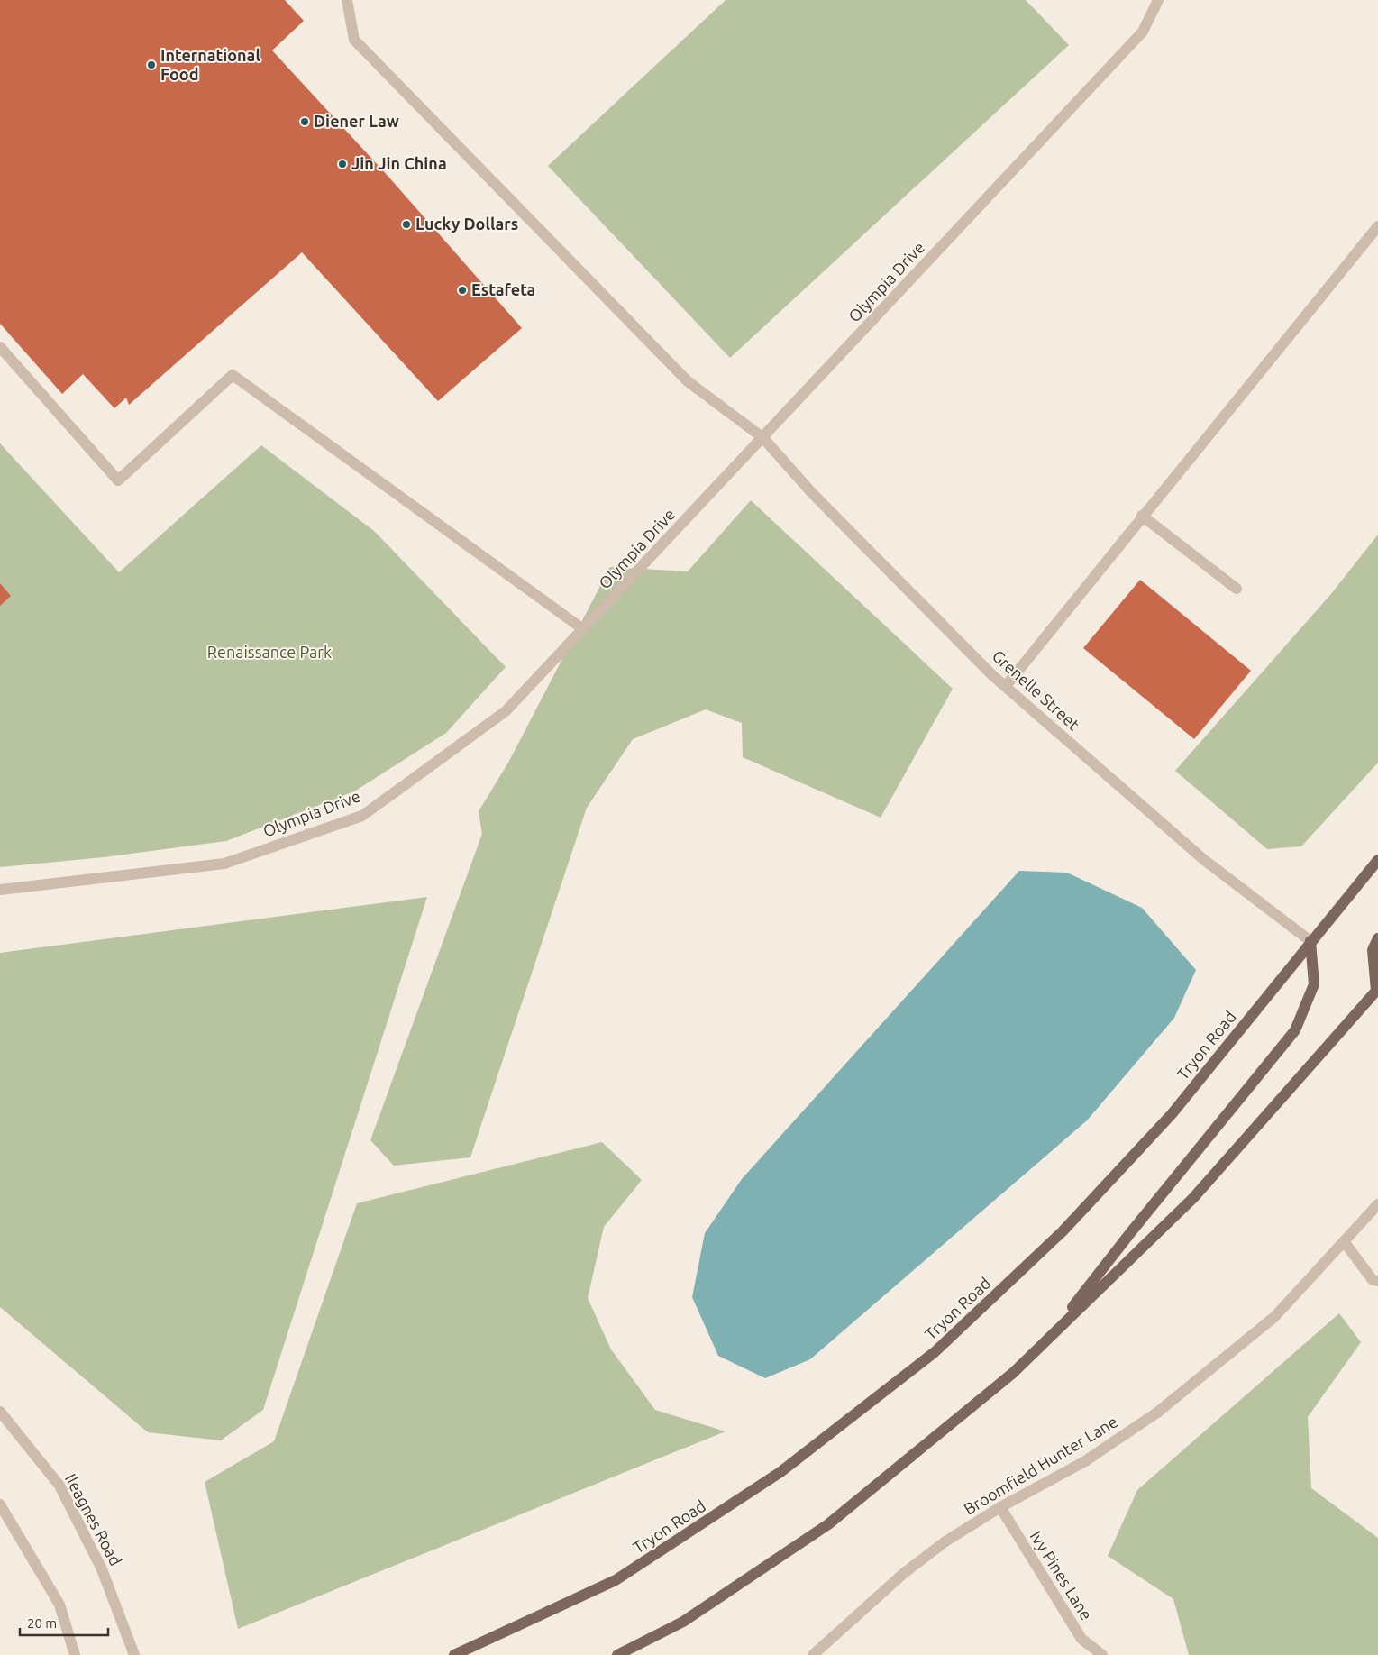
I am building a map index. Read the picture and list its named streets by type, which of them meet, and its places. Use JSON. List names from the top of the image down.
{
  "streets": {
    "main road": ["Tryon Road"],
    "street": [
      "Olympia Drive",
      "Grenelle Street",
      "Broomfield Hunter Lane",
      "Ileagnes Road",
      "Ivy Pines Lane"
    ]
  },
  "crossings": [
    ["Olympia Drive", "Grenelle Street"],
    ["Grenelle Street", "Tryon Road"],
    ["Broomfield Hunter Lane", "Ivy Pines Lane"]
  ],
  "parks": ["Renaissance Park"],
  "places": [
    "International Food",
    "Diener Law",
    "Jin Jin China",
    "Lucky Dollars",
    "Estafeta"
  ],
  "scale_bar": "20 m"
}
